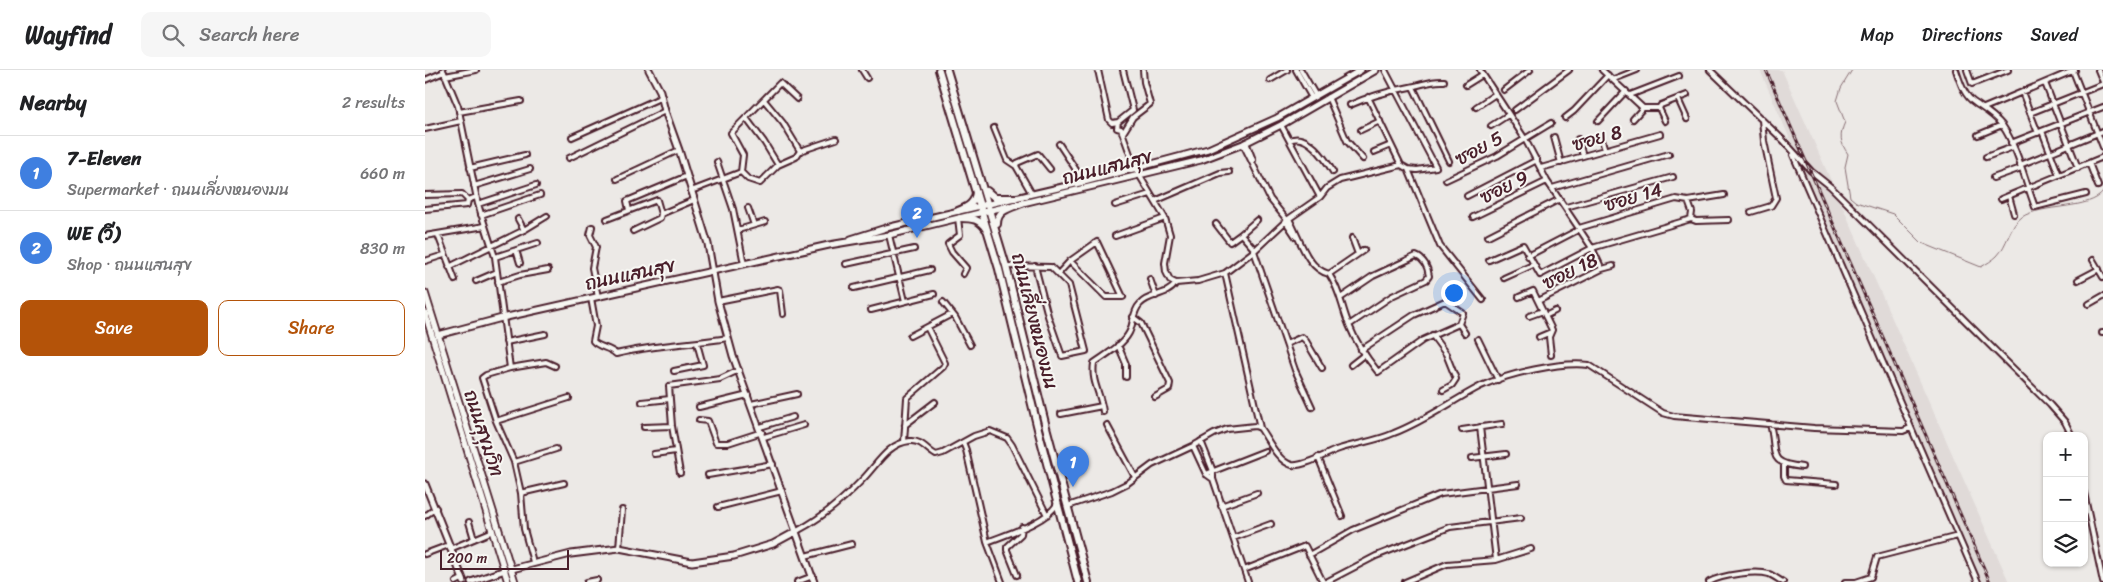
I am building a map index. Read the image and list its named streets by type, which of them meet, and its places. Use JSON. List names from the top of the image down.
{
  "streets": {
    "highway": ["ถนนเลี่ยงหนองมน"],
    "main road": ["ถนนแสนสุข", "ถนนสุขุมวิท"],
    "street": [
      "ซอย 8",
      "ซอย 5",
      "ซอย 9",
      "ซอย 14",
      "ซอย 18"
    ]
  },
  "crossings": [
    ["ถนนแสนสุข", "ถนนเลี่ยงหนองมน"],
    ["ถนนแสนสุข", "ถนนสุขุมวิท"]
  ],
  "scale_bar": "200 m",
  "page": {
    "header": "Wayfind",
    "search": "Search here",
    "nav": ["Map", "Directions", "Saved"],
    "heading": ["Nearby", "2 results"],
    "list": [
      {
        "mark": "1",
        "name": "7-Eleven",
        "note": "Supermarket · ถนนเลี่ยงหนองมน",
        "value": "660 m"
      },
      {
        "mark": "2",
        "name": "WE (วี)",
        "note": "Shop · ถนนแสนสุข",
        "value": "830 m"
      }
    ],
    "pins": ["2", "1"],
    "buttons": ["Save", "Share"],
    "map_buttons": ["+", "−"],
    "scale": "200 m"
  }
}
